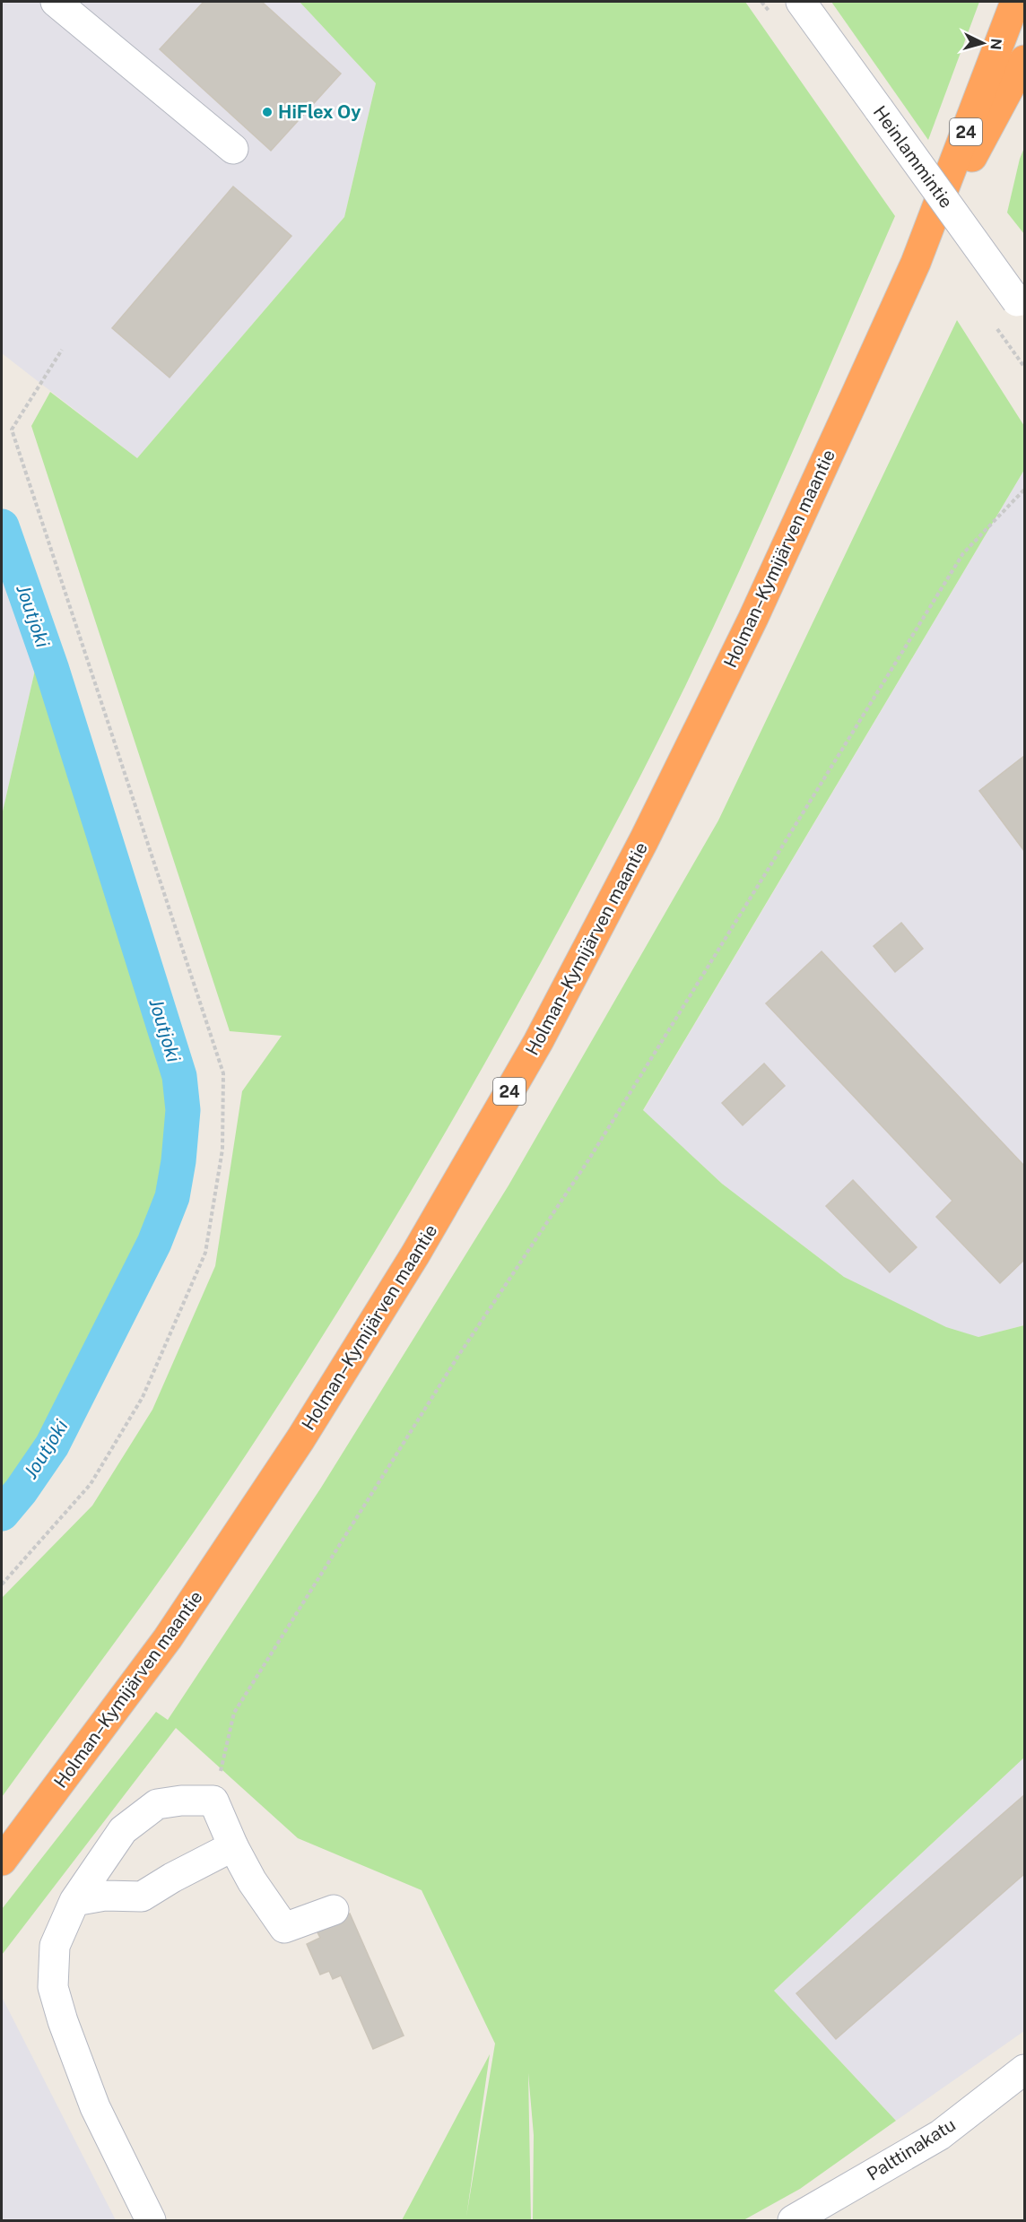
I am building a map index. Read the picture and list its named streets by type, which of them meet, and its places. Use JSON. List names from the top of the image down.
{
  "streets": {
    "highway": ["24", "Holman–Kymijärven maantie"],
    "street": ["Heinlammintie", "Palttinakatu"]
  },
  "water": ["Joutjoki"],
  "places": ["HiFlex Oy"],
  "north": "right"
}
